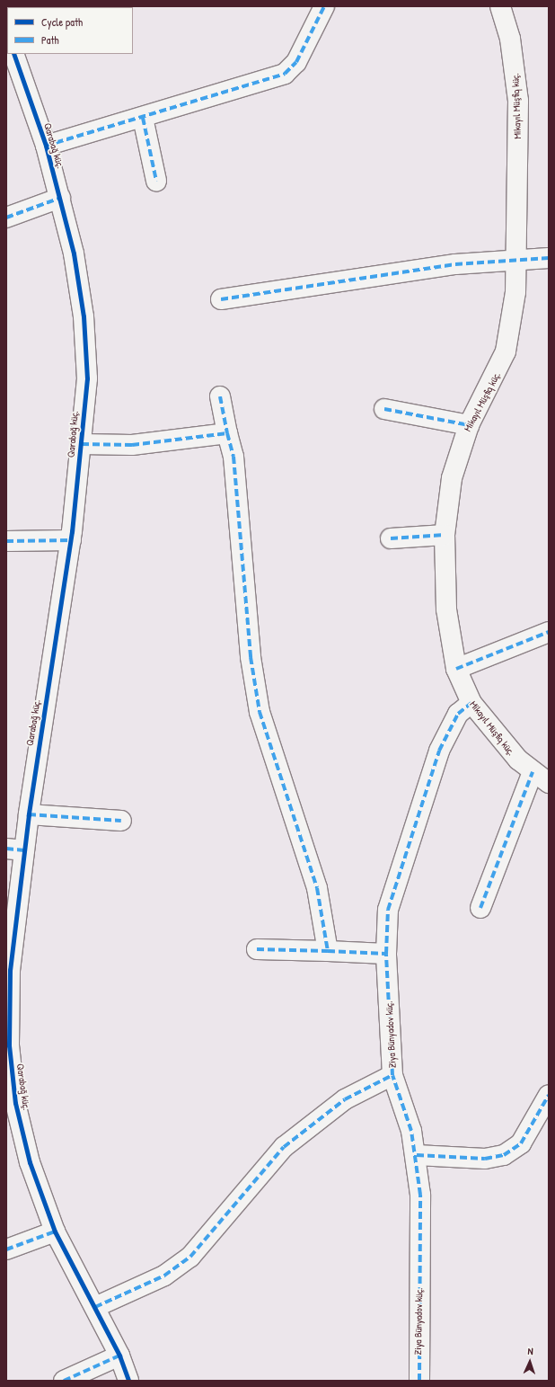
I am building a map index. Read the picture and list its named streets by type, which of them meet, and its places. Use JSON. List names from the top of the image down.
{
  "streets": {
    "street": ["Mikayıl Müşfiq küç.", "Qarabağ küç.", "Ziya Bünyadov küç."]
  },
  "crossings": [
    ["Mikayıl Müşfiq küç.", "Ziya Bünyadov küç."]
  ],
  "legend": ["Cycle path", "Path"],
  "north": "top"
}
